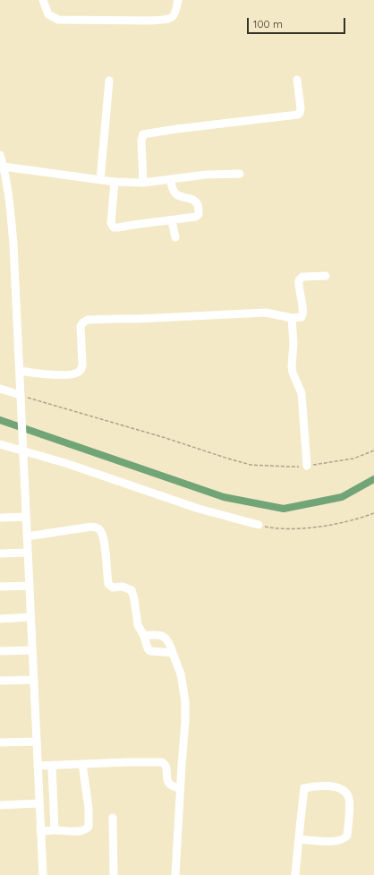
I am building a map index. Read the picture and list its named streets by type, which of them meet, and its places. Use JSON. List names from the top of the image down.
{
  "scale_bar": "100 m"
}
